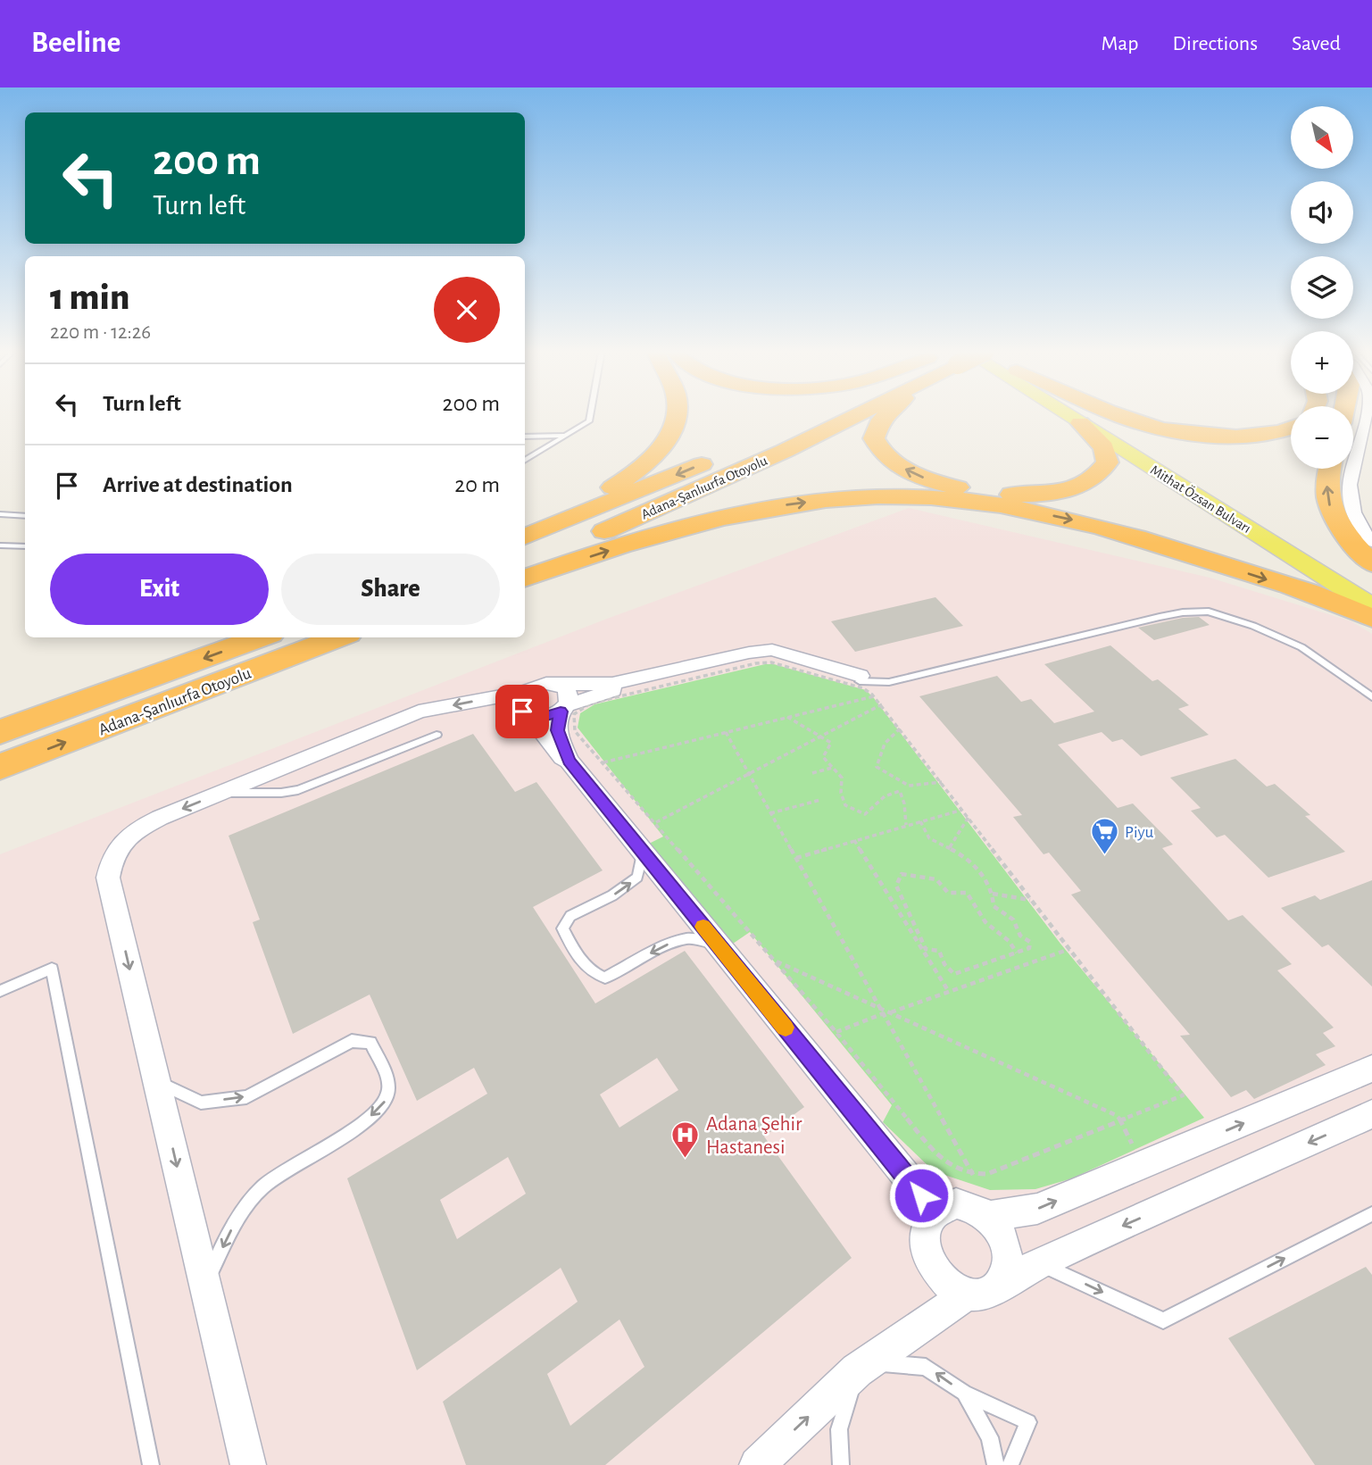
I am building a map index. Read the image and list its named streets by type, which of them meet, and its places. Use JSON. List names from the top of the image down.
{
  "streets": {
    "highway": ["Adana-Şanlıurfa Otoyolu"],
    "main road": ["Mithat Özsan Bulvarı"]
  },
  "places": {
    "supermarket": ["Piyu"],
    "hospital": ["Adana Şehir Hastanesi"]
  },
  "north": "bottom right",
  "page": {
    "header": "Beeline",
    "nav": ["Map", "Directions", "Saved"],
    "map_buttons": ["+", "−"],
    "turn": ["200 m", "Turn left"],
    "heading": ["1 min", "220 m · 12:26"],
    "list": [
      {
        "name": "Turn left",
        "value": "200 m"
      },
      {
        "name": "Arrive at destination",
        "value": "20 m"
      }
    ],
    "buttons": ["Exit", "Share"]
  }
}
